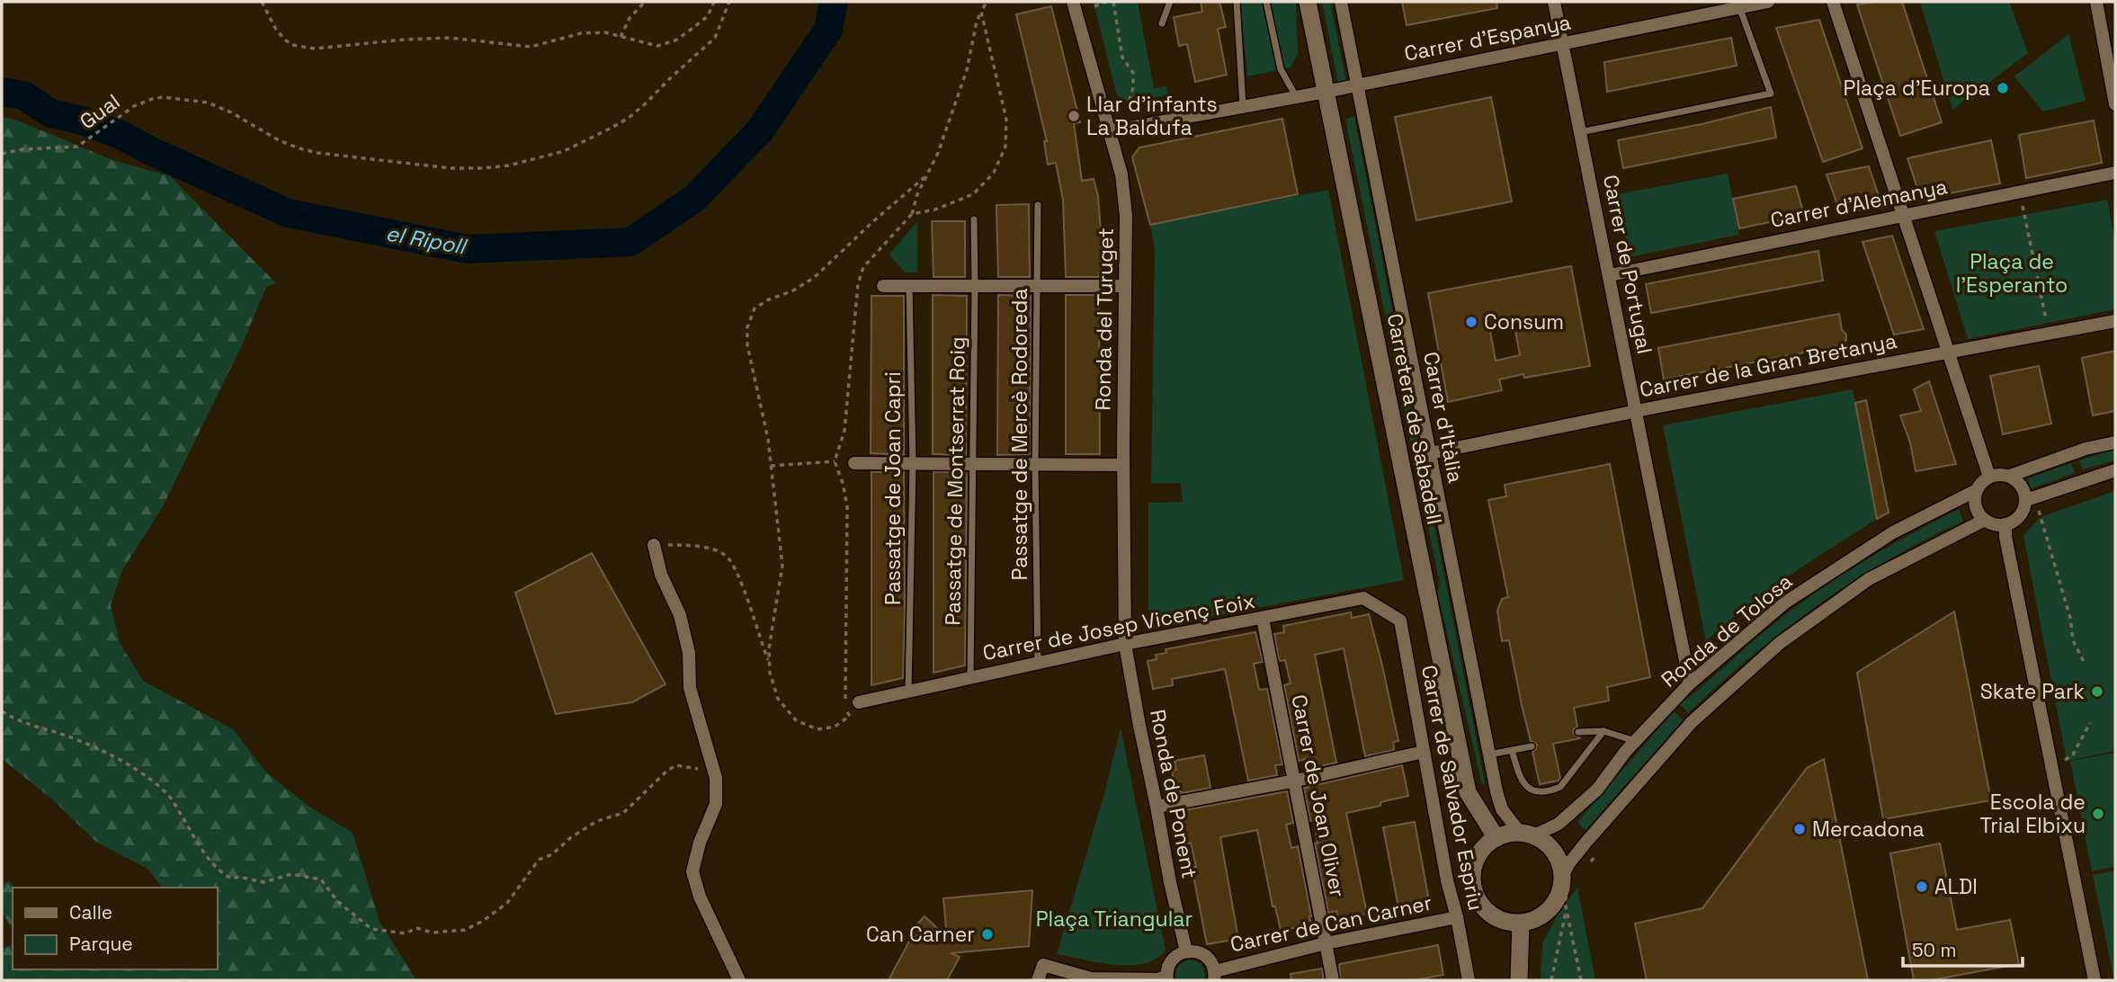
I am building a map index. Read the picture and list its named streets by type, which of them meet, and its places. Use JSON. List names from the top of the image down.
{
  "streets": {
    "street": [
      "Carrer d'Espanya",
      "Carrer d'Alemanya",
      "Carrer de Portugal",
      "Ronda del Turuget",
      "Carrer de la Gran Bretanya",
      "Carrer d'Itàlia",
      "Carretera de Sabadell",
      "Carrer de Josep Vicenç Foix",
      "Ronda de Tolosa",
      "Carrer de Salvador Espriu",
      "Ronda de Ponent",
      "Carrer de Joan Oliver",
      "Carrer de Can Carner"
    ],
    "lane": ["Passatge de Mercè Rodoreda", "Passatge de Montserrat Roig", "Passatge de Joan Capri"],
    "path": ["Gual"]
  },
  "crossings": [
    ["Carrer d'Espanya", "Carrer de Portugal"],
    ["Carrer d'Espanya", "Ronda del Turuget"],
    ["Carrer d'Espanya", "Carrer d'Itàlia"],
    ["Carrer d'Espanya", "Carretera de Sabadell"],
    ["Carrer d'Alemanya", "Carrer de Portugal"],
    ["Carrer de Portugal", "Carrer de la Gran Bretanya"],
    ["Carrer de Portugal", "Ronda de Tolosa"],
    ["Ronda del Turuget", "Carrer de Josep Vicenç Foix"],
    ["Ronda del Turuget", "Ronda de Ponent"],
    ["Carrer de la Gran Bretanya", "Carrer d'Itàlia"],
    ["Carrer d'Itàlia", "Carretera de Sabadell"],
    ["Carrer d'Itàlia", "Ronda de Tolosa"],
    ["Carretera de Sabadell", "Ronda de Tolosa"],
    ["Passatge de Mercè Rodoreda", "Carrer de Josep Vicenç Foix"],
    ["Passatge de Montserrat Roig", "Carrer de Josep Vicenç Foix"],
    ["Passatge de Joan Capri", "Carrer de Josep Vicenç Foix"],
    ["Carrer de Josep Vicenç Foix", "Carrer de Salvador Espriu"],
    ["Carrer de Josep Vicenç Foix", "Ronda de Ponent"],
    ["Carrer de Josep Vicenç Foix", "Carrer de Joan Oliver"],
    ["Carrer de Salvador Espriu", "Carrer de Can Carner"],
    ["Carrer de Joan Oliver", "Carrer de Can Carner"]
  ],
  "water": ["el Ripoll"],
  "parks": ["Plaça de l'Esperanto", "Plaça Triangular"],
  "places": [
    "Plaça d'Europa",
    "Llar d'infants La Baldufa",
    "Consum",
    "Skate Park",
    "Escola de Trial Elbixu",
    "Mercadona",
    "ALDI",
    "Can Carner"
  ],
  "legend": ["Calle", "Parque"],
  "scale_bar": "50 m"
}
